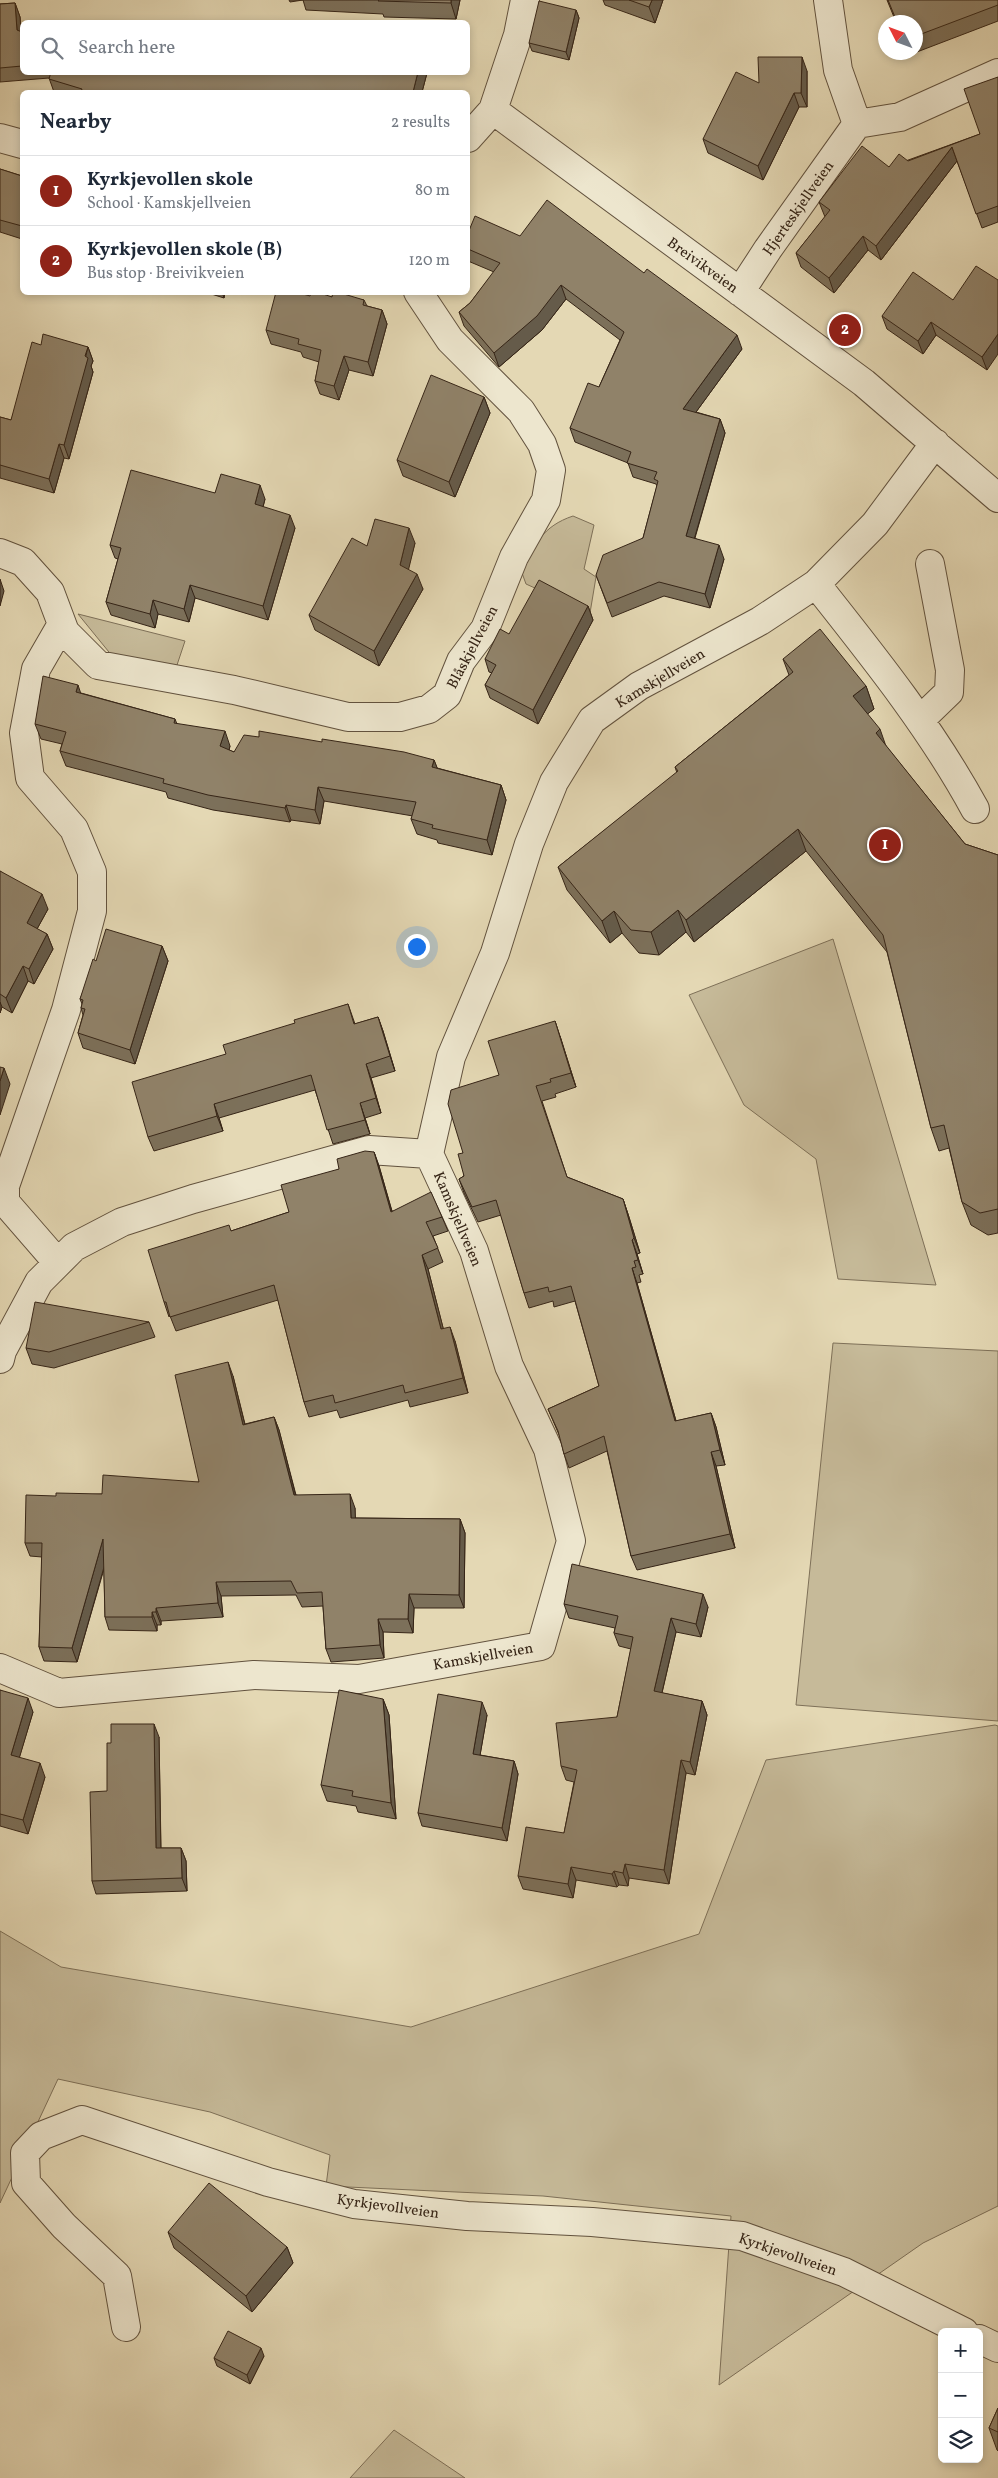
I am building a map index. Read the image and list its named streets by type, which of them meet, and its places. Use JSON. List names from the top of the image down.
{
  "streets": {
    "street": [
      "Hjerteskjellveien",
      "Breivikveien",
      "Blåskjellveien",
      "Kamskjellveien",
      "Kyrkjevollveien"
    ]
  },
  "crossings": [
    ["Hjerteskjellveien", "Breivikveien"],
    ["Breivikveien", "Kamskjellveien"]
  ],
  "north": "top left",
  "page": {
    "search": "Search here",
    "heading": ["Nearby", "2 results"],
    "list": [
      {
        "mark": "1",
        "name": "Kyrkjevollen skole",
        "note": "School · Kamskjellveien",
        "value": "80 m"
      },
      {
        "mark": "2",
        "name": "Kyrkjevollen skole (B)",
        "note": "Bus stop · Breivikveien",
        "value": "120 m"
      }
    ],
    "pins": ["2", "1"],
    "map_buttons": ["+", "−"]
  }
}
